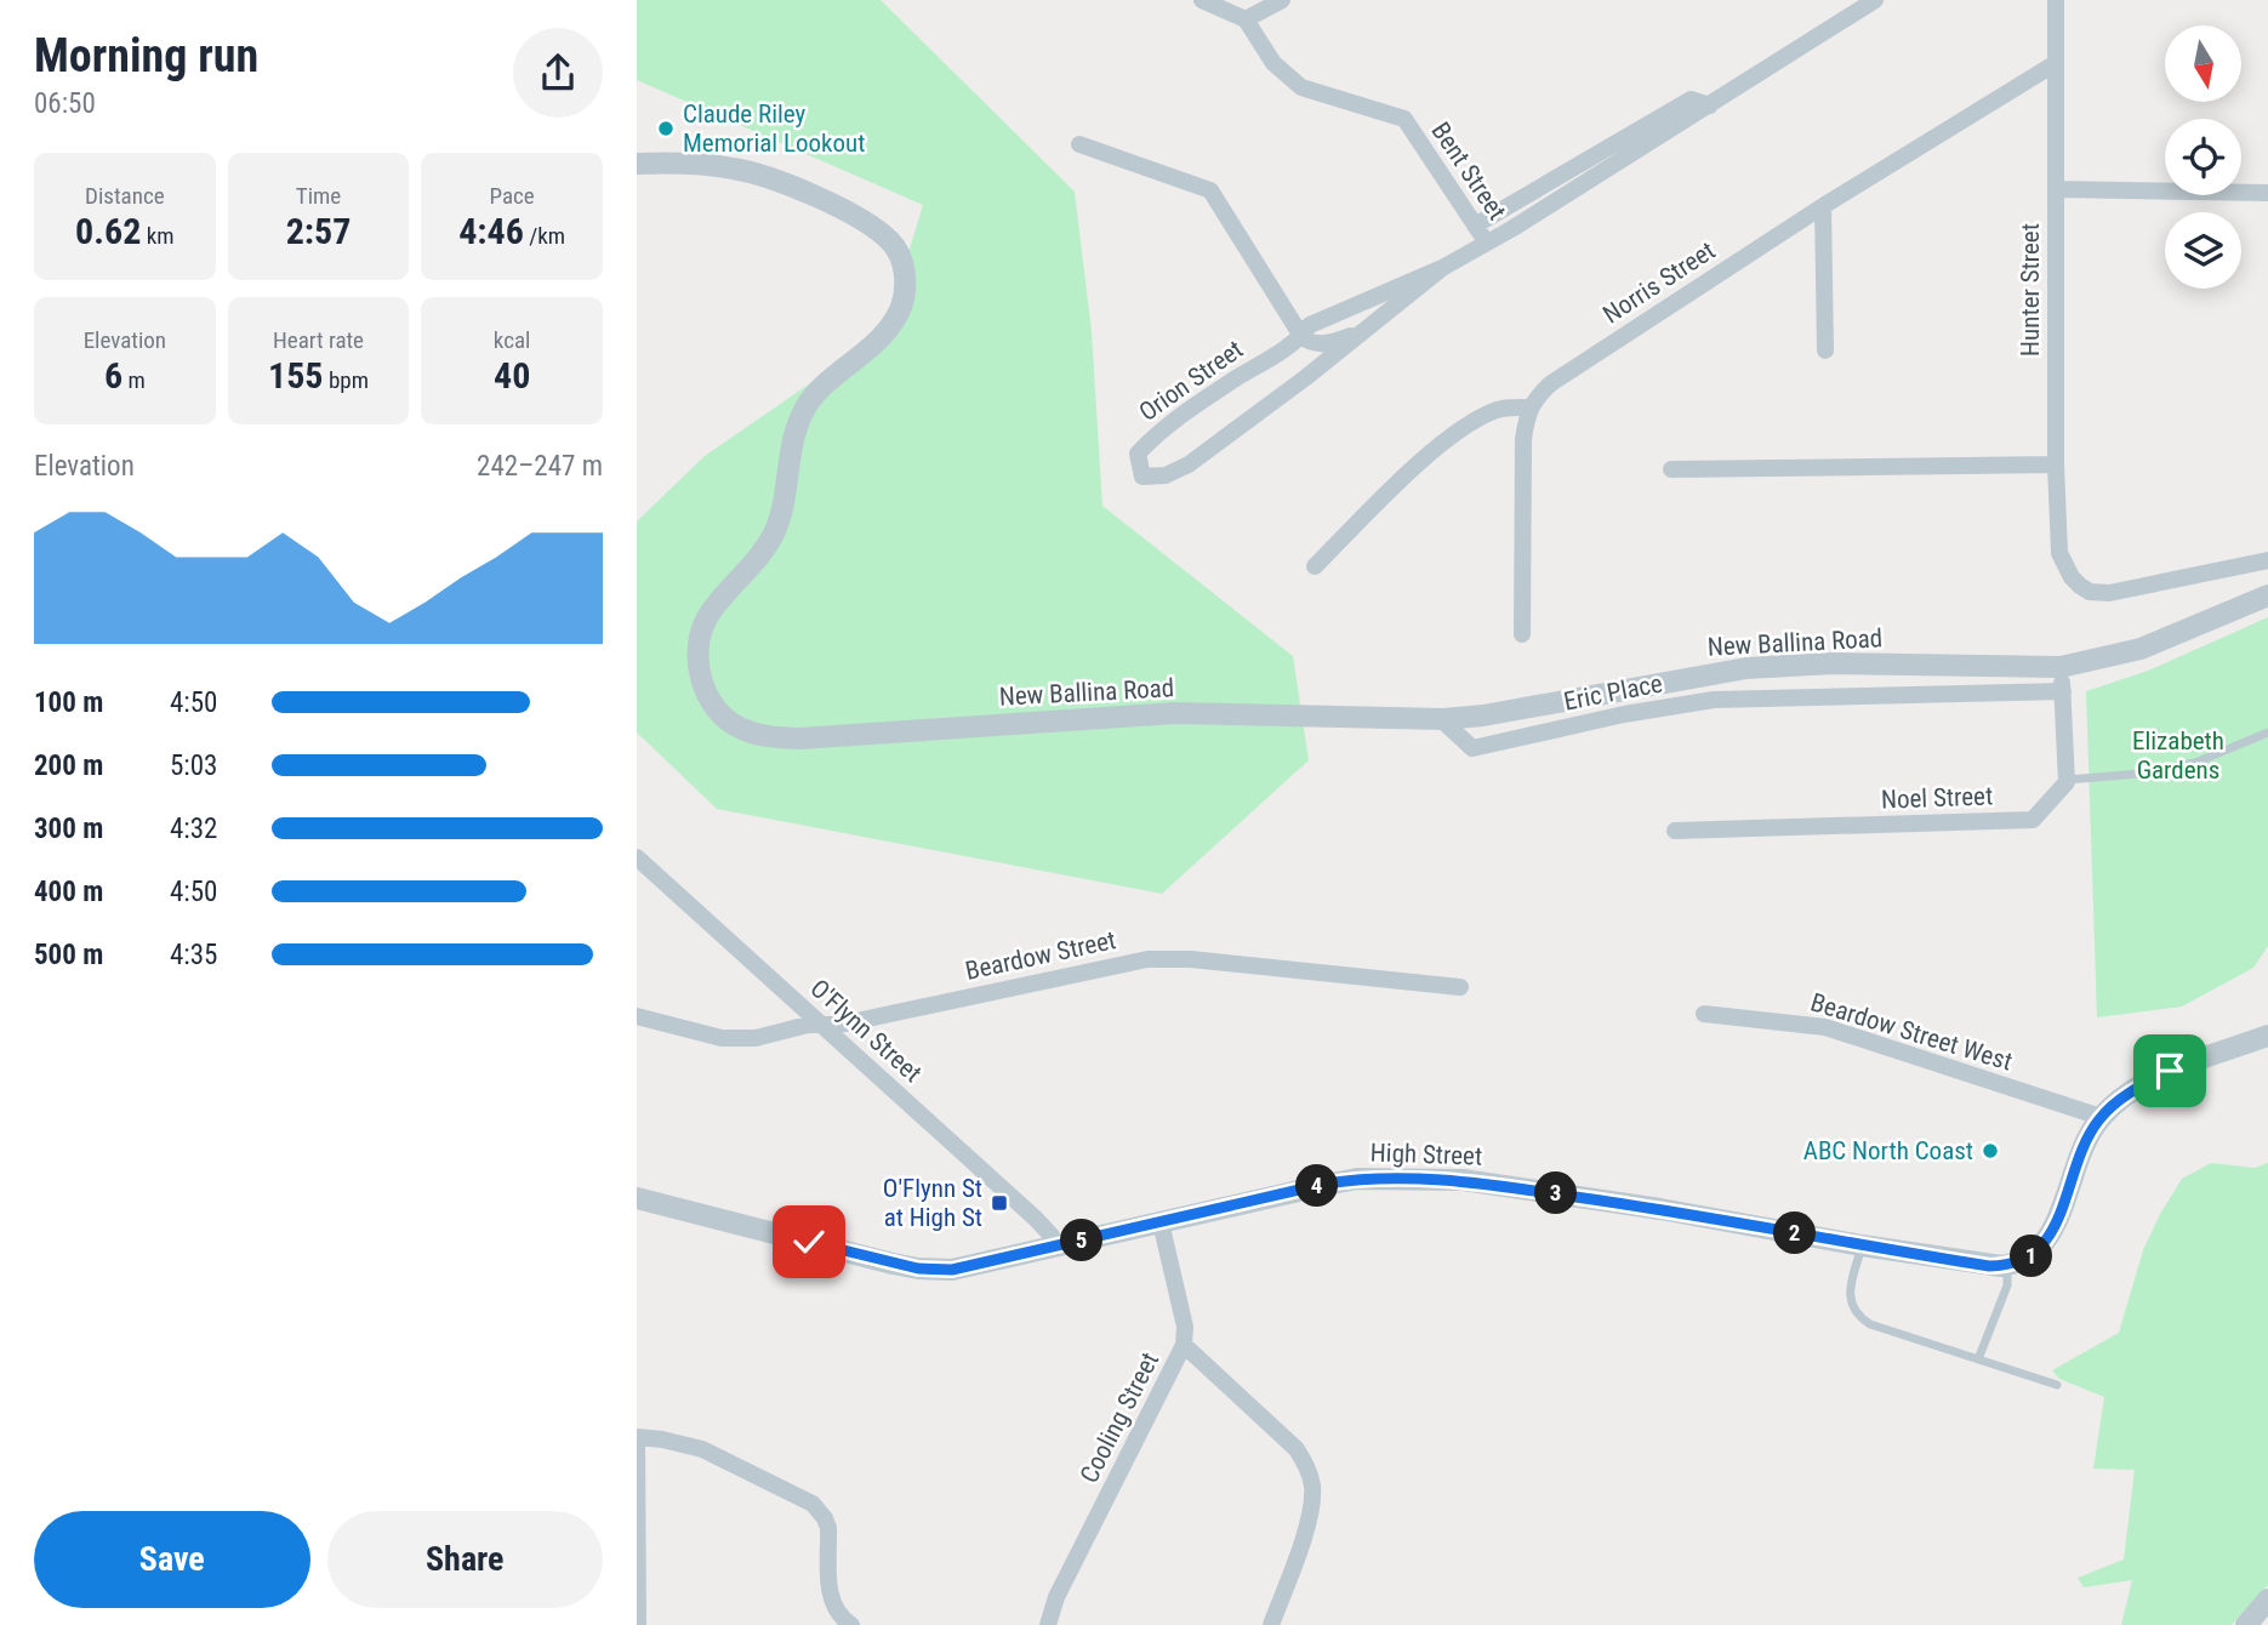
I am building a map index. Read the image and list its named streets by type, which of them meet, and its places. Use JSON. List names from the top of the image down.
{
  "streets": {
    "street": [
      "Bent Street",
      "Norris Street",
      "Hunter Street",
      "Orion Street",
      "New Ballina Road",
      "Eric Place",
      "Noel Street",
      "Beardow Street",
      "O'Flynn Street",
      "Beardow Street West",
      "High Street",
      "Cooling Street"
    ]
  },
  "crossings": [
    ["Bent Street", "Orion Street"],
    ["Norris Street", "Hunter Street"],
    ["New Ballina Road", "Eric Place"],
    ["Beardow Street", "O'Flynn Street"],
    ["O'Flynn Street", "High Street"],
    ["High Street", "Cooling Street"]
  ],
  "parks": ["Elizabeth Gardens"],
  "places": {
    "other": ["Claude Riley Memorial Lookout", "ABC North Coast"],
    "transit": ["O'Flynn St at High St"]
  },
  "north": "bottom",
  "page": {
    "heading": ["Morning run", "06:50"],
    "stats": [
      ["Distance", "0.62 km"],
      ["Time", "2:57"],
      ["Pace", "4:46 /km"],
      ["Elevation", "6 m"],
      ["Heart rate", "155 bpm"],
      ["kcal", "40"]
    ],
    "chart": ["Elevation", "242–247 m"],
    "list": [
      {
        "name": "100 m",
        "note": "4:50"
      },
      {
        "name": "200 m",
        "note": "5:03"
      },
      {
        "name": "300 m",
        "note": "4:32"
      },
      {
        "name": "400 m",
        "note": "4:50"
      },
      {
        "name": "500 m",
        "note": "4:35"
      }
    ],
    "pins": [
      "4",
      "3",
      "2",
      "5",
      "1"
    ],
    "buttons": ["Save", "Share"]
  }
}
